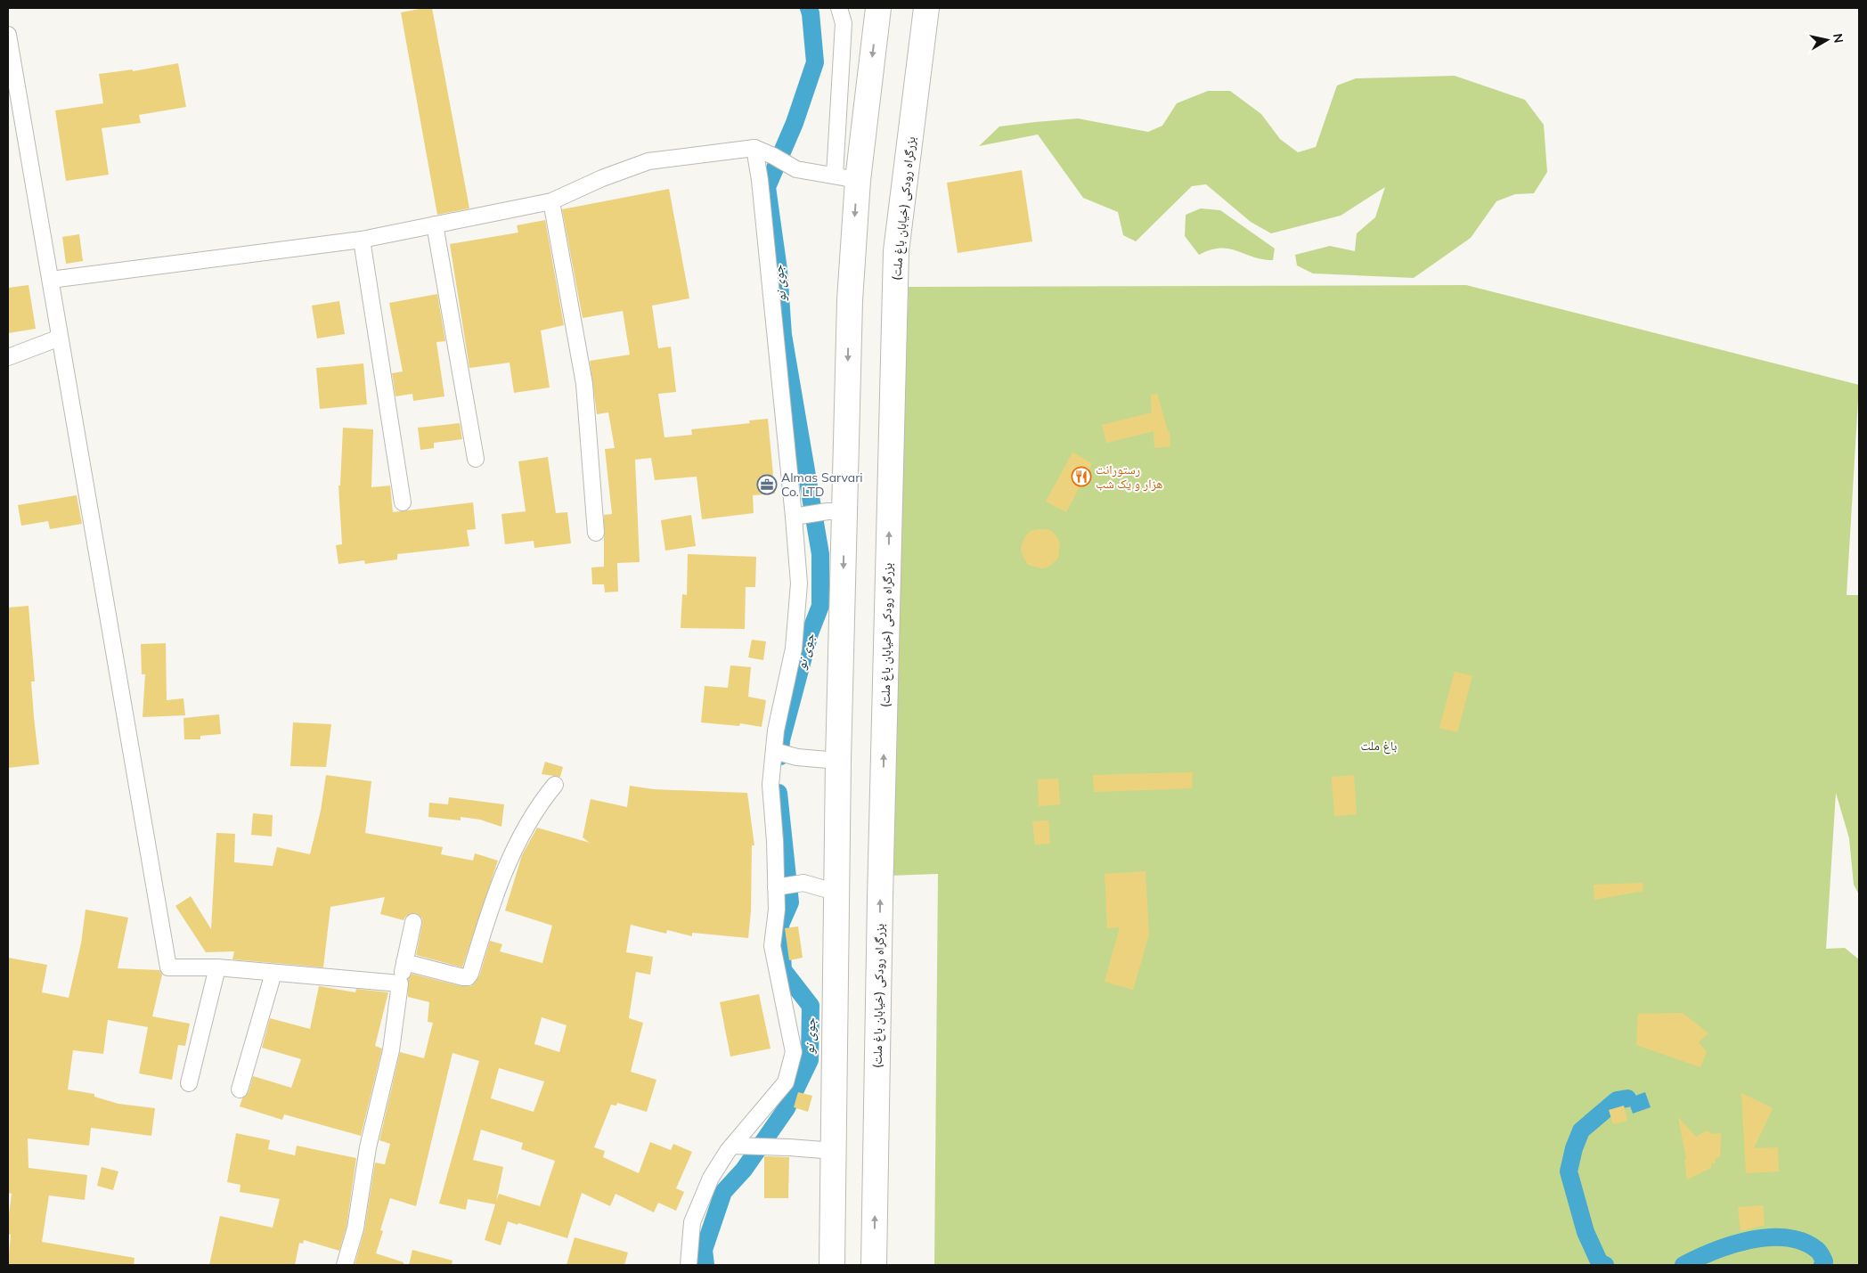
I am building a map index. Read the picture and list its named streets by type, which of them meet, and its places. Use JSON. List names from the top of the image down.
{
  "streets": {
    "highway": ["بزرگراه رودکی (خیابان باغ ملت)"]
  },
  "water": ["جوی نو"],
  "parks": ["باغ ملت"],
  "places": {
    "restaurant": ["رستورانت هزار و یک شب"],
    "office": ["Almas Sarvari Co. LTD"]
  },
  "north": "right"
}
